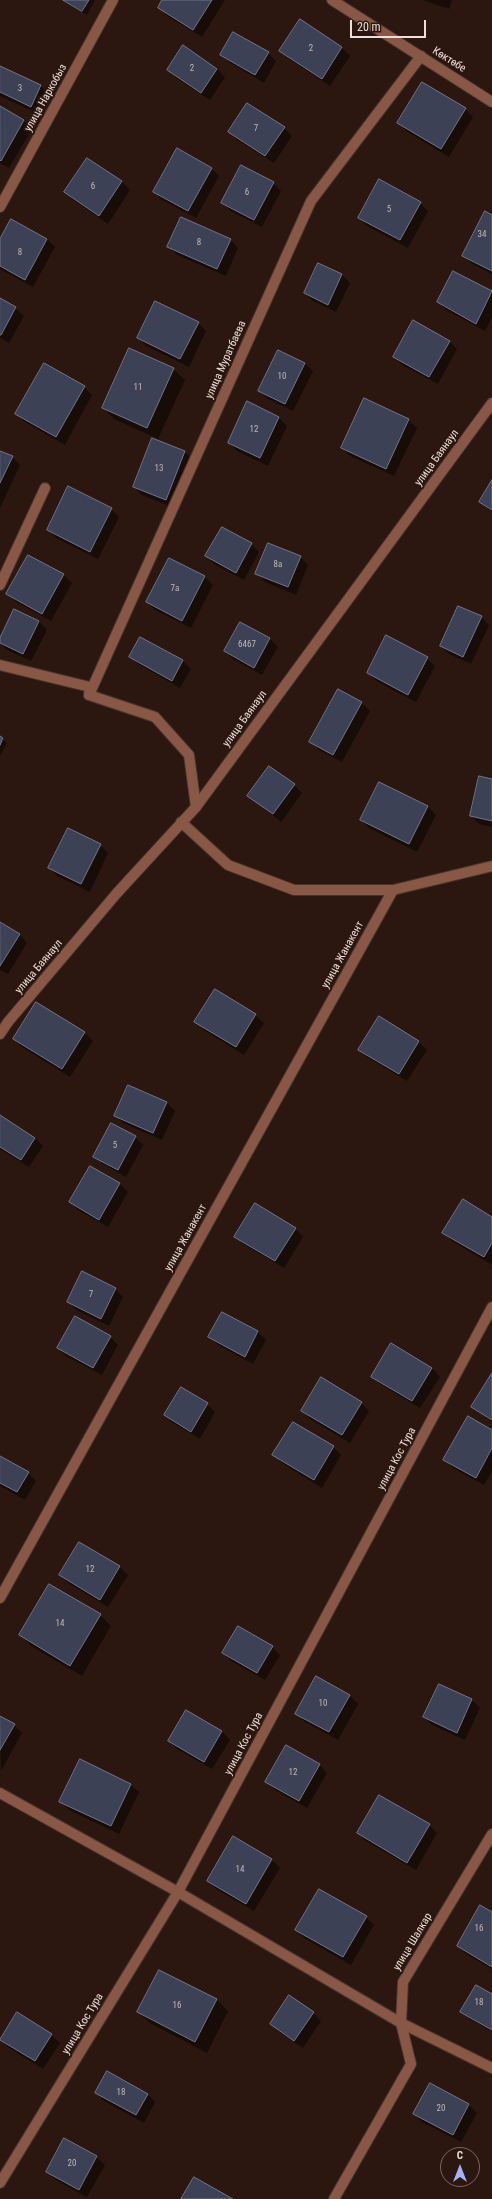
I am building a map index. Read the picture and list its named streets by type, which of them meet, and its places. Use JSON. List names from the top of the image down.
{
  "streets": {
    "street": [
      "Көктөбе",
      "улица Наркобыз",
      "улица Муратбаева",
      "улица Баянаул",
      "улица Жанакент",
      "улица Кос Тура",
      "улица Шалкар"
    ]
  },
  "crossings": [
    ["Көктөбе", "улица Муратбаева"]
  ],
  "house_numbers": [
    "2",
    "2",
    "3",
    "7",
    "6",
    "6",
    "5",
    "34",
    "8",
    "8",
    "10",
    "11",
    "12",
    "13",
    "8а",
    "7а",
    "6467",
    "5",
    "7",
    "12",
    "14",
    "10",
    "12",
    "14",
    "16",
    "18",
    "16",
    "18",
    "20",
    "20"
  ],
  "scale_bar": "20 m",
  "north": "top"
}
